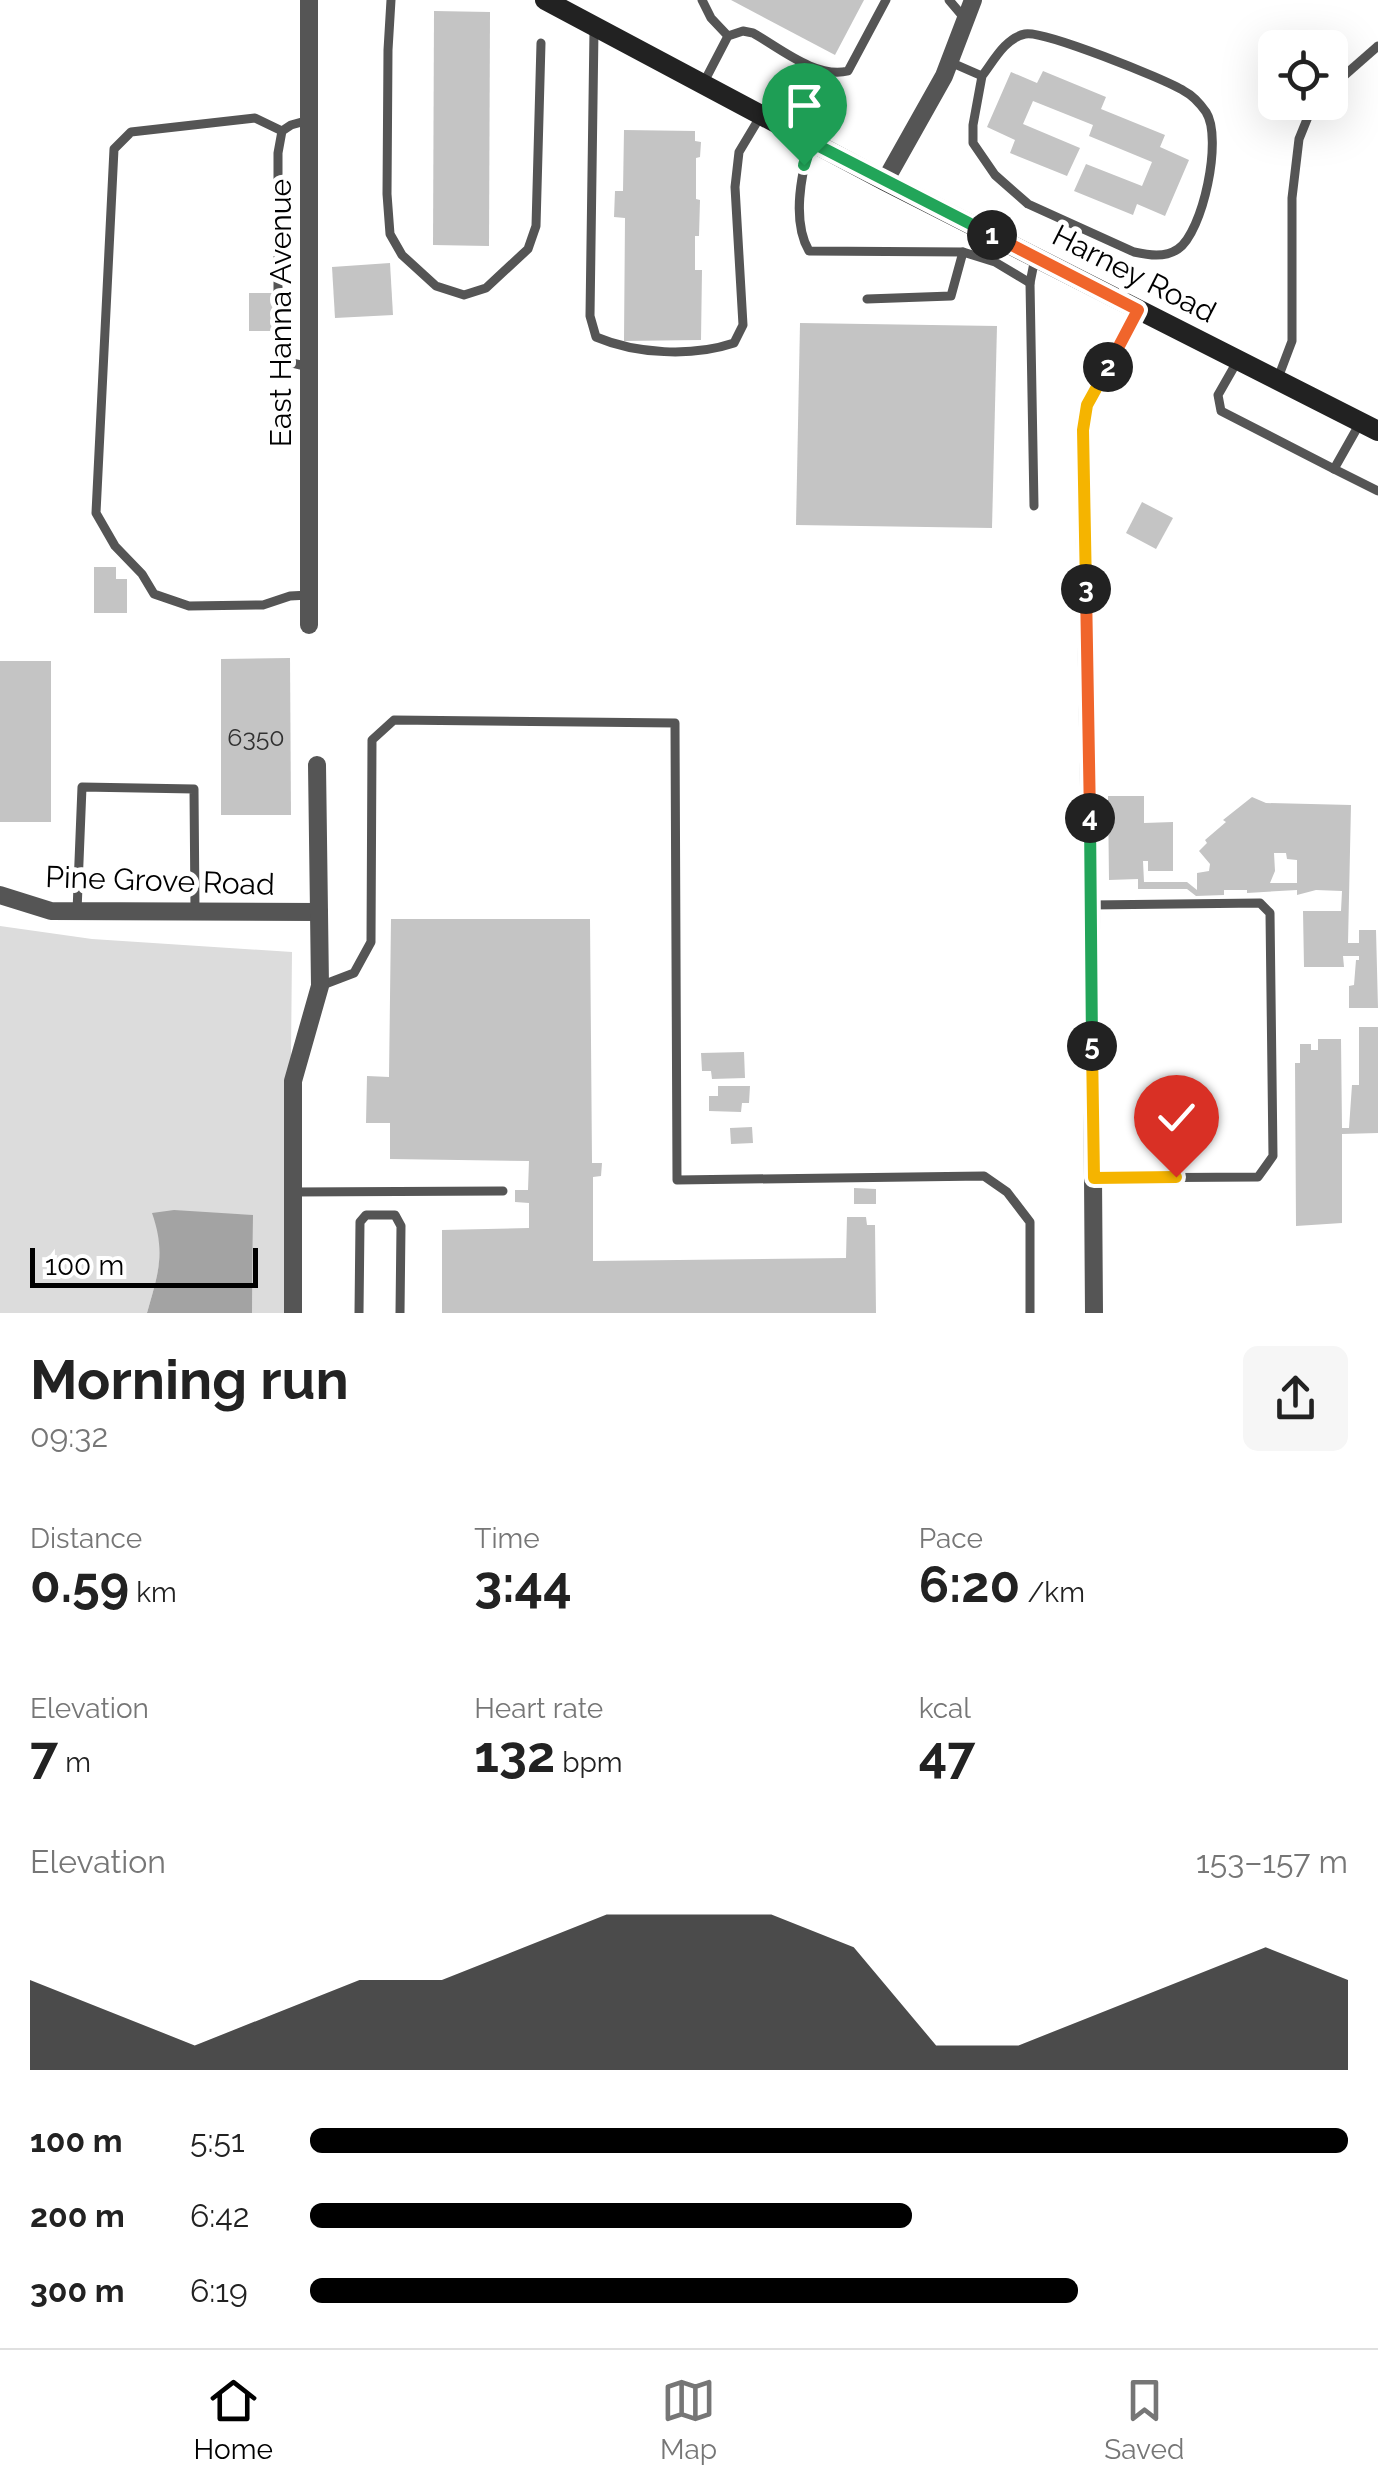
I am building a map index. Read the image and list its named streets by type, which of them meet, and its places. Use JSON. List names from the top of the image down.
{
  "streets": {
    "street": ["Harney Road", "East Hanna Avenue", "Pine Grove Road"]
  },
  "house_numbers": ["6350"],
  "scale_bar": "100 m",
  "page": {
    "pins": [
      "1",
      "2",
      "3",
      "4",
      "5"
    ],
    "scale": "100 m",
    "heading": ["Morning run", "09:32"],
    "stats": [
      ["Distance", "0.59 km"],
      ["Time", "3:44"],
      ["Pace", "6:20 /km"],
      ["Elevation", "7 m"],
      ["Heart rate", "132 bpm"],
      ["kcal", "47"]
    ],
    "chart": ["Elevation", "153–157 m"],
    "list": [
      {
        "name": "100 m",
        "note": "5:51"
      },
      {
        "name": "200 m",
        "note": "6:42"
      },
      {
        "name": "300 m",
        "note": "6:19"
      }
    ],
    "tabs": ["Home", "Map", "Saved"]
  }
}
